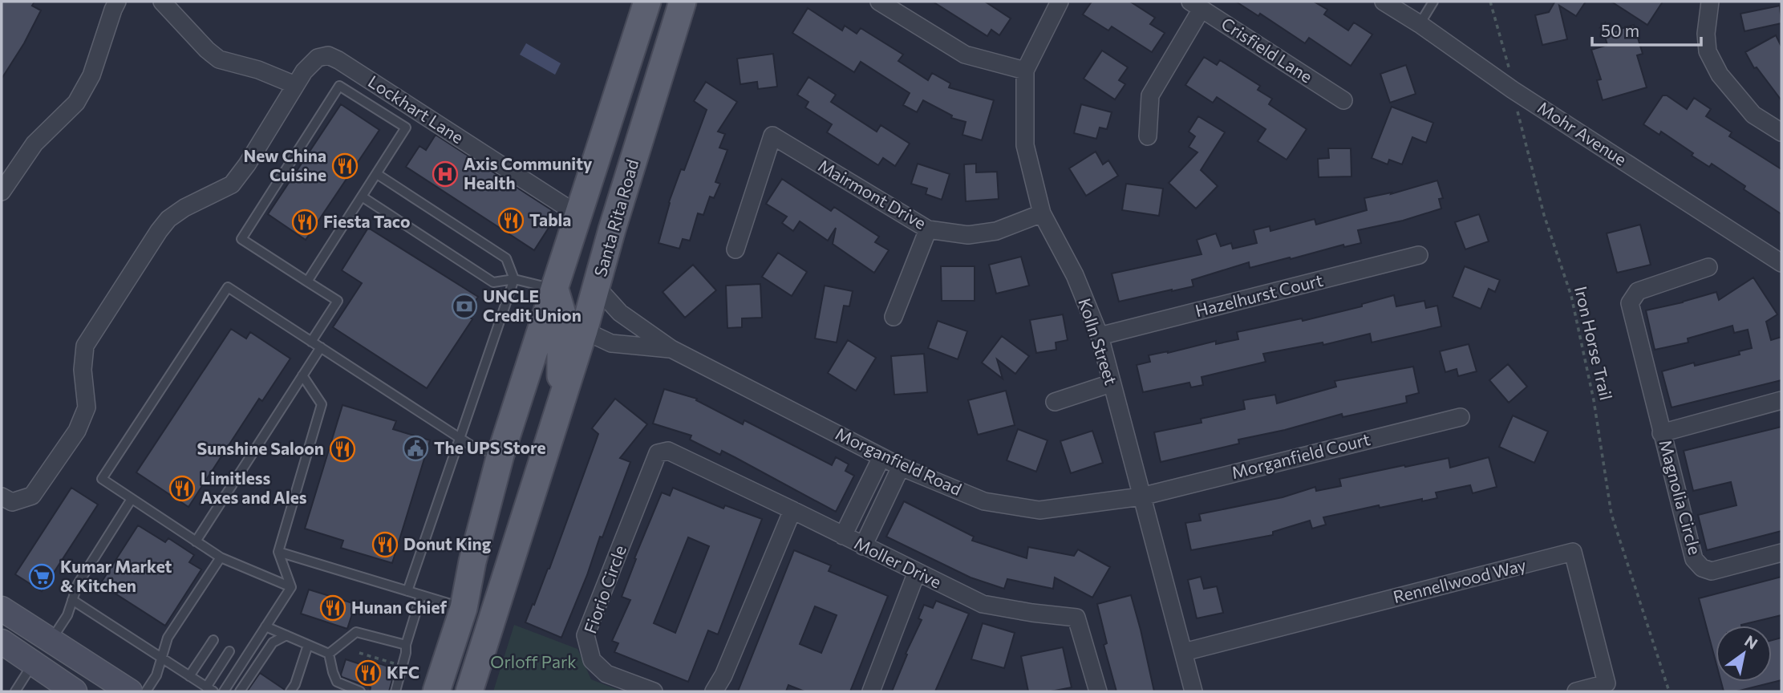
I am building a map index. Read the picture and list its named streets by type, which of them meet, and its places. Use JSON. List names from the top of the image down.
{
  "streets": {
    "main road": ["Santa Rita Road"],
    "street": [
      "Crisfield Lane",
      "Lockhart Lane",
      "Mohr Avenue",
      "Mairmont Drive",
      "Hazelhurst Court",
      "Kolln Street",
      "Morganfield Court",
      "Morganfield Road",
      "Magnolia Circle",
      "Moller Drive",
      "Rennellwood Way",
      "Fiorio Circle"
    ],
    "path": ["Iron Horse Trail"]
  },
  "crossings": [
    ["Lockhart Lane", "Santa Rita Road"],
    ["Mohr Avenue", "Iron Horse Trail"],
    ["Mairmont Drive", "Kolln Street"],
    ["Santa Rita Road", "Morganfield Road"],
    ["Hazelhurst Court", "Kolln Street"],
    ["Kolln Street", "Morganfield Court"],
    ["Kolln Street", "Morganfield Road"],
    ["Kolln Street", "Rennellwood Way"],
    ["Morganfield Court", "Morganfield Road"],
    ["Moller Drive", "Fiorio Circle"]
  ],
  "parks": ["Orloff Park"],
  "places": {
    "restaurant": [
      "New China Cuisine",
      "Tabla",
      "Fiesta Taco",
      "Sunshine Saloon",
      "Limitless Axes and Ales",
      "Donut King",
      "Hunan Chief",
      "KFC"
    ],
    "hospital": ["Axis Community Health"],
    "bank": ["UNCLE Credit Union"],
    "public building": ["The UPS Store"],
    "supermarket": ["Kumar Market & Kitchen"]
  },
  "scale_bar": "50 m",
  "north": "top right"
}
